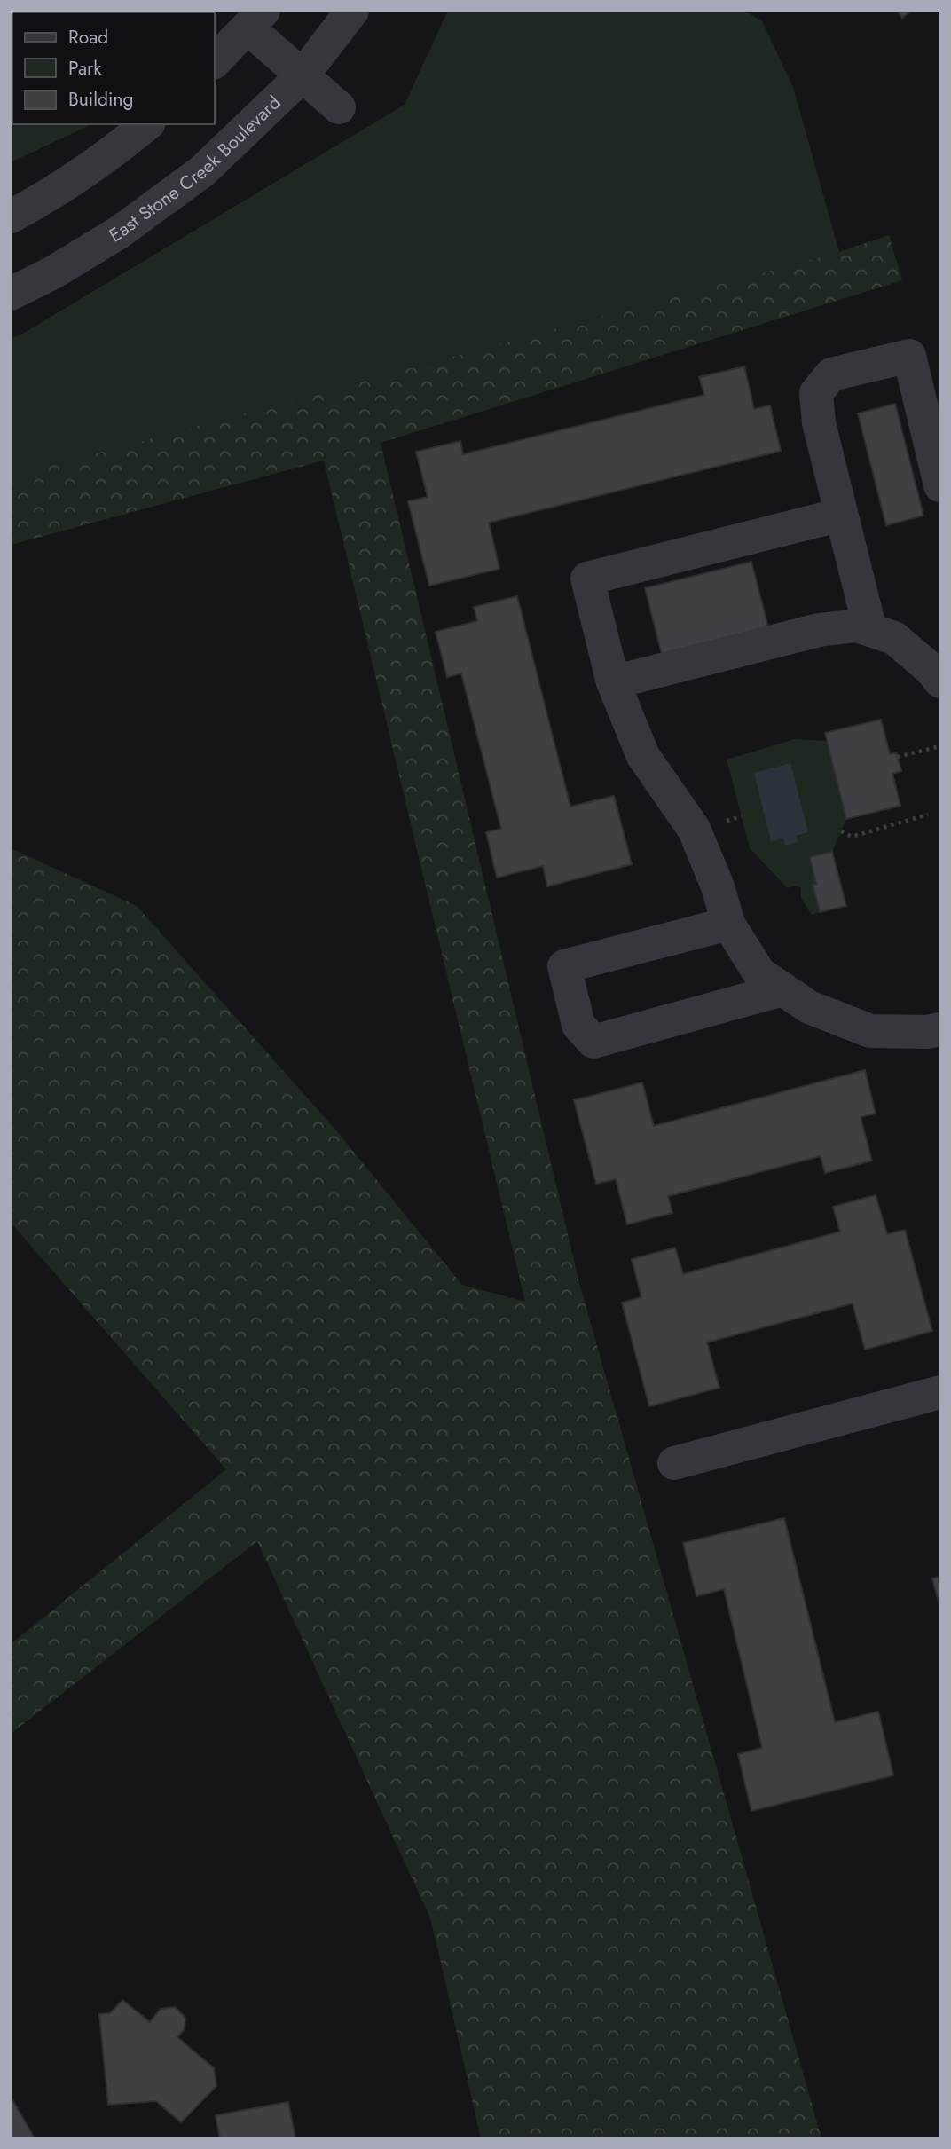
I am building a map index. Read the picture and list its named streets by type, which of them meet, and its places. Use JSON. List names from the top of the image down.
{
  "streets": {
    "street": ["East Stone Creek Boulevard"]
  },
  "legend": ["Road", "Park", "Building"]
}
